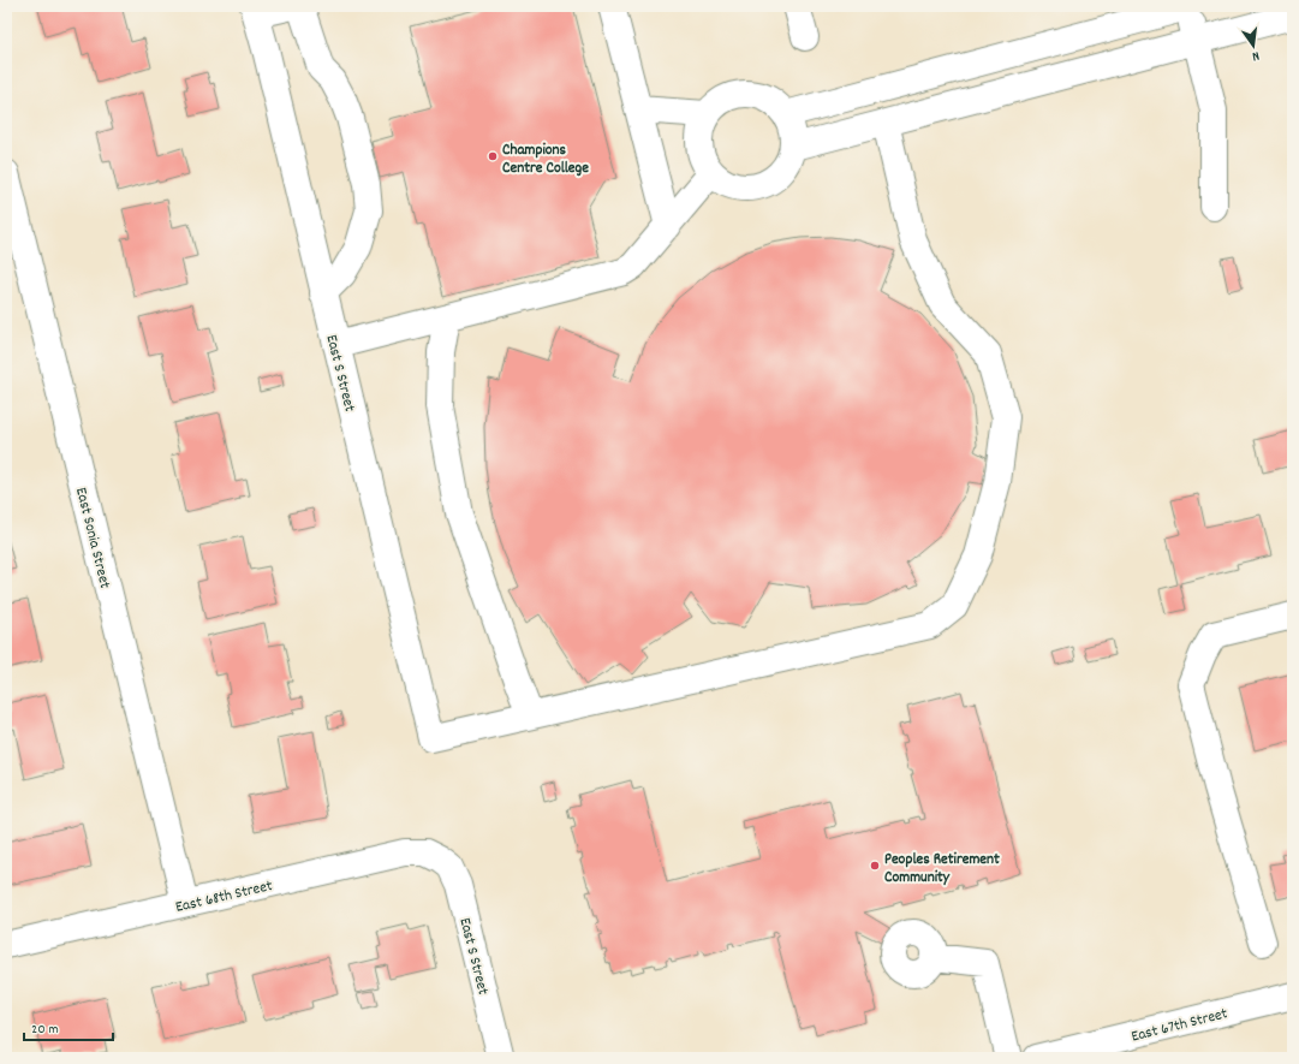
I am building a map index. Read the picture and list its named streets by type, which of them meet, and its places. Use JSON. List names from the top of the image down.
{
  "streets": {
    "street": [
      "East S Street",
      "East Sonia Street",
      "East 68th Street",
      "East 67th Street"
    ]
  },
  "crossings": [
    ["East S Street", "East 68th Street"],
    ["East Sonia Street", "East 68th Street"]
  ],
  "places": ["Champions Centre College", "Peoples Retirement Community"],
  "scale_bar": "20 m",
  "north": "bottom"
}
